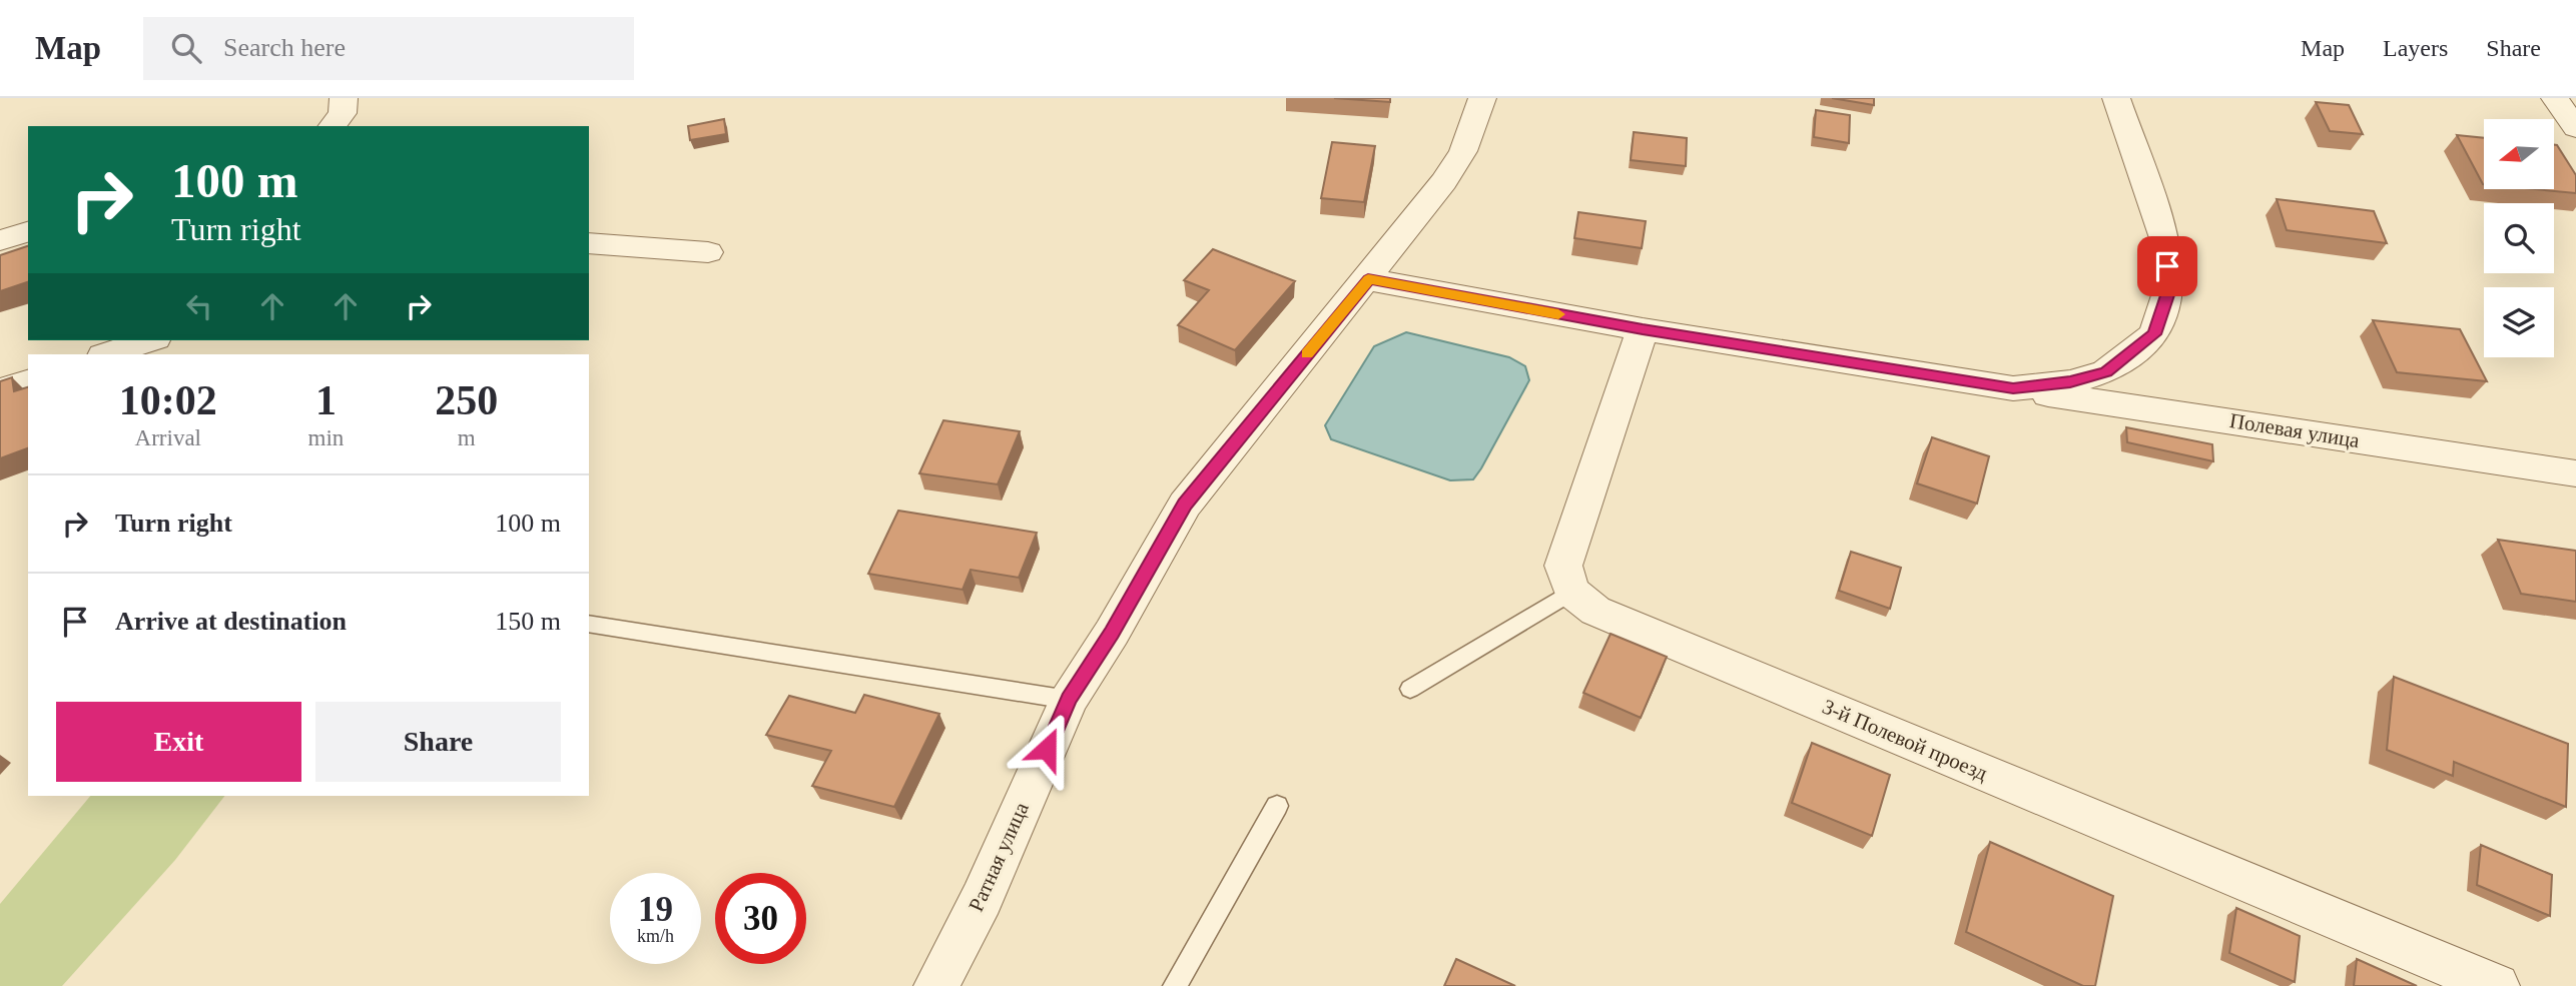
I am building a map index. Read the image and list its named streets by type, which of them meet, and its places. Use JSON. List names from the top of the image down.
{
  "streets": {
    "street": ["Полевая улица", "3-й Полевой проезд", "Ратная улица"]
  },
  "north": "left",
  "page": {
    "header": "Map",
    "search": "Search here",
    "nav": ["Map", "Layers", "Share"],
    "turn": ["100 m", "Turn right"],
    "eta": [
      "10:02",
      "Arrival",
      "1",
      "min",
      "250",
      "m"
    ],
    "list": [
      {
        "name": "Turn right",
        "value": "100 m"
      },
      {
        "name": "Arrive at destination",
        "value": "150 m"
      }
    ],
    "buttons": ["Exit", "Share"],
    "speed": "19 km/h",
    "limit": "30"
  }
}
